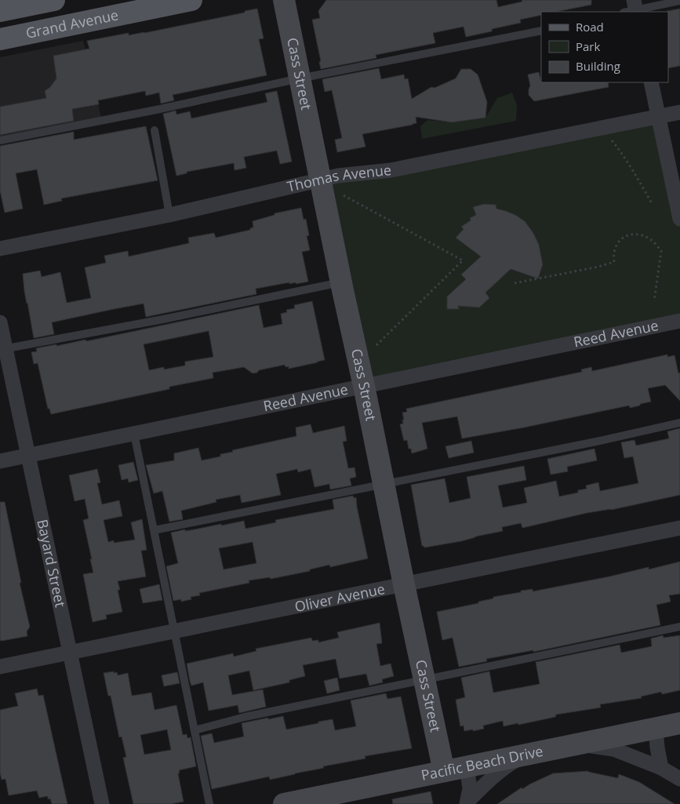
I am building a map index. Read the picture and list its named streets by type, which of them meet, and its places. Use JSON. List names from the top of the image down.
{
  "streets": {
    "main road": ["Grand Avenue"],
    "street": [
      "Cass Street",
      "Thomas Avenue",
      "Reed Avenue",
      "Bayard Street",
      "Oliver Avenue",
      "Pacific Beach Drive"
    ]
  },
  "crossings": [
    ["Cass Street", "Thomas Avenue"],
    ["Cass Street", "Reed Avenue"],
    ["Cass Street", "Oliver Avenue"],
    ["Cass Street", "Pacific Beach Drive"],
    ["Reed Avenue", "Bayard Street"],
    ["Bayard Street", "Oliver Avenue"]
  ],
  "legend": ["Road", "Park", "Building"]
}
